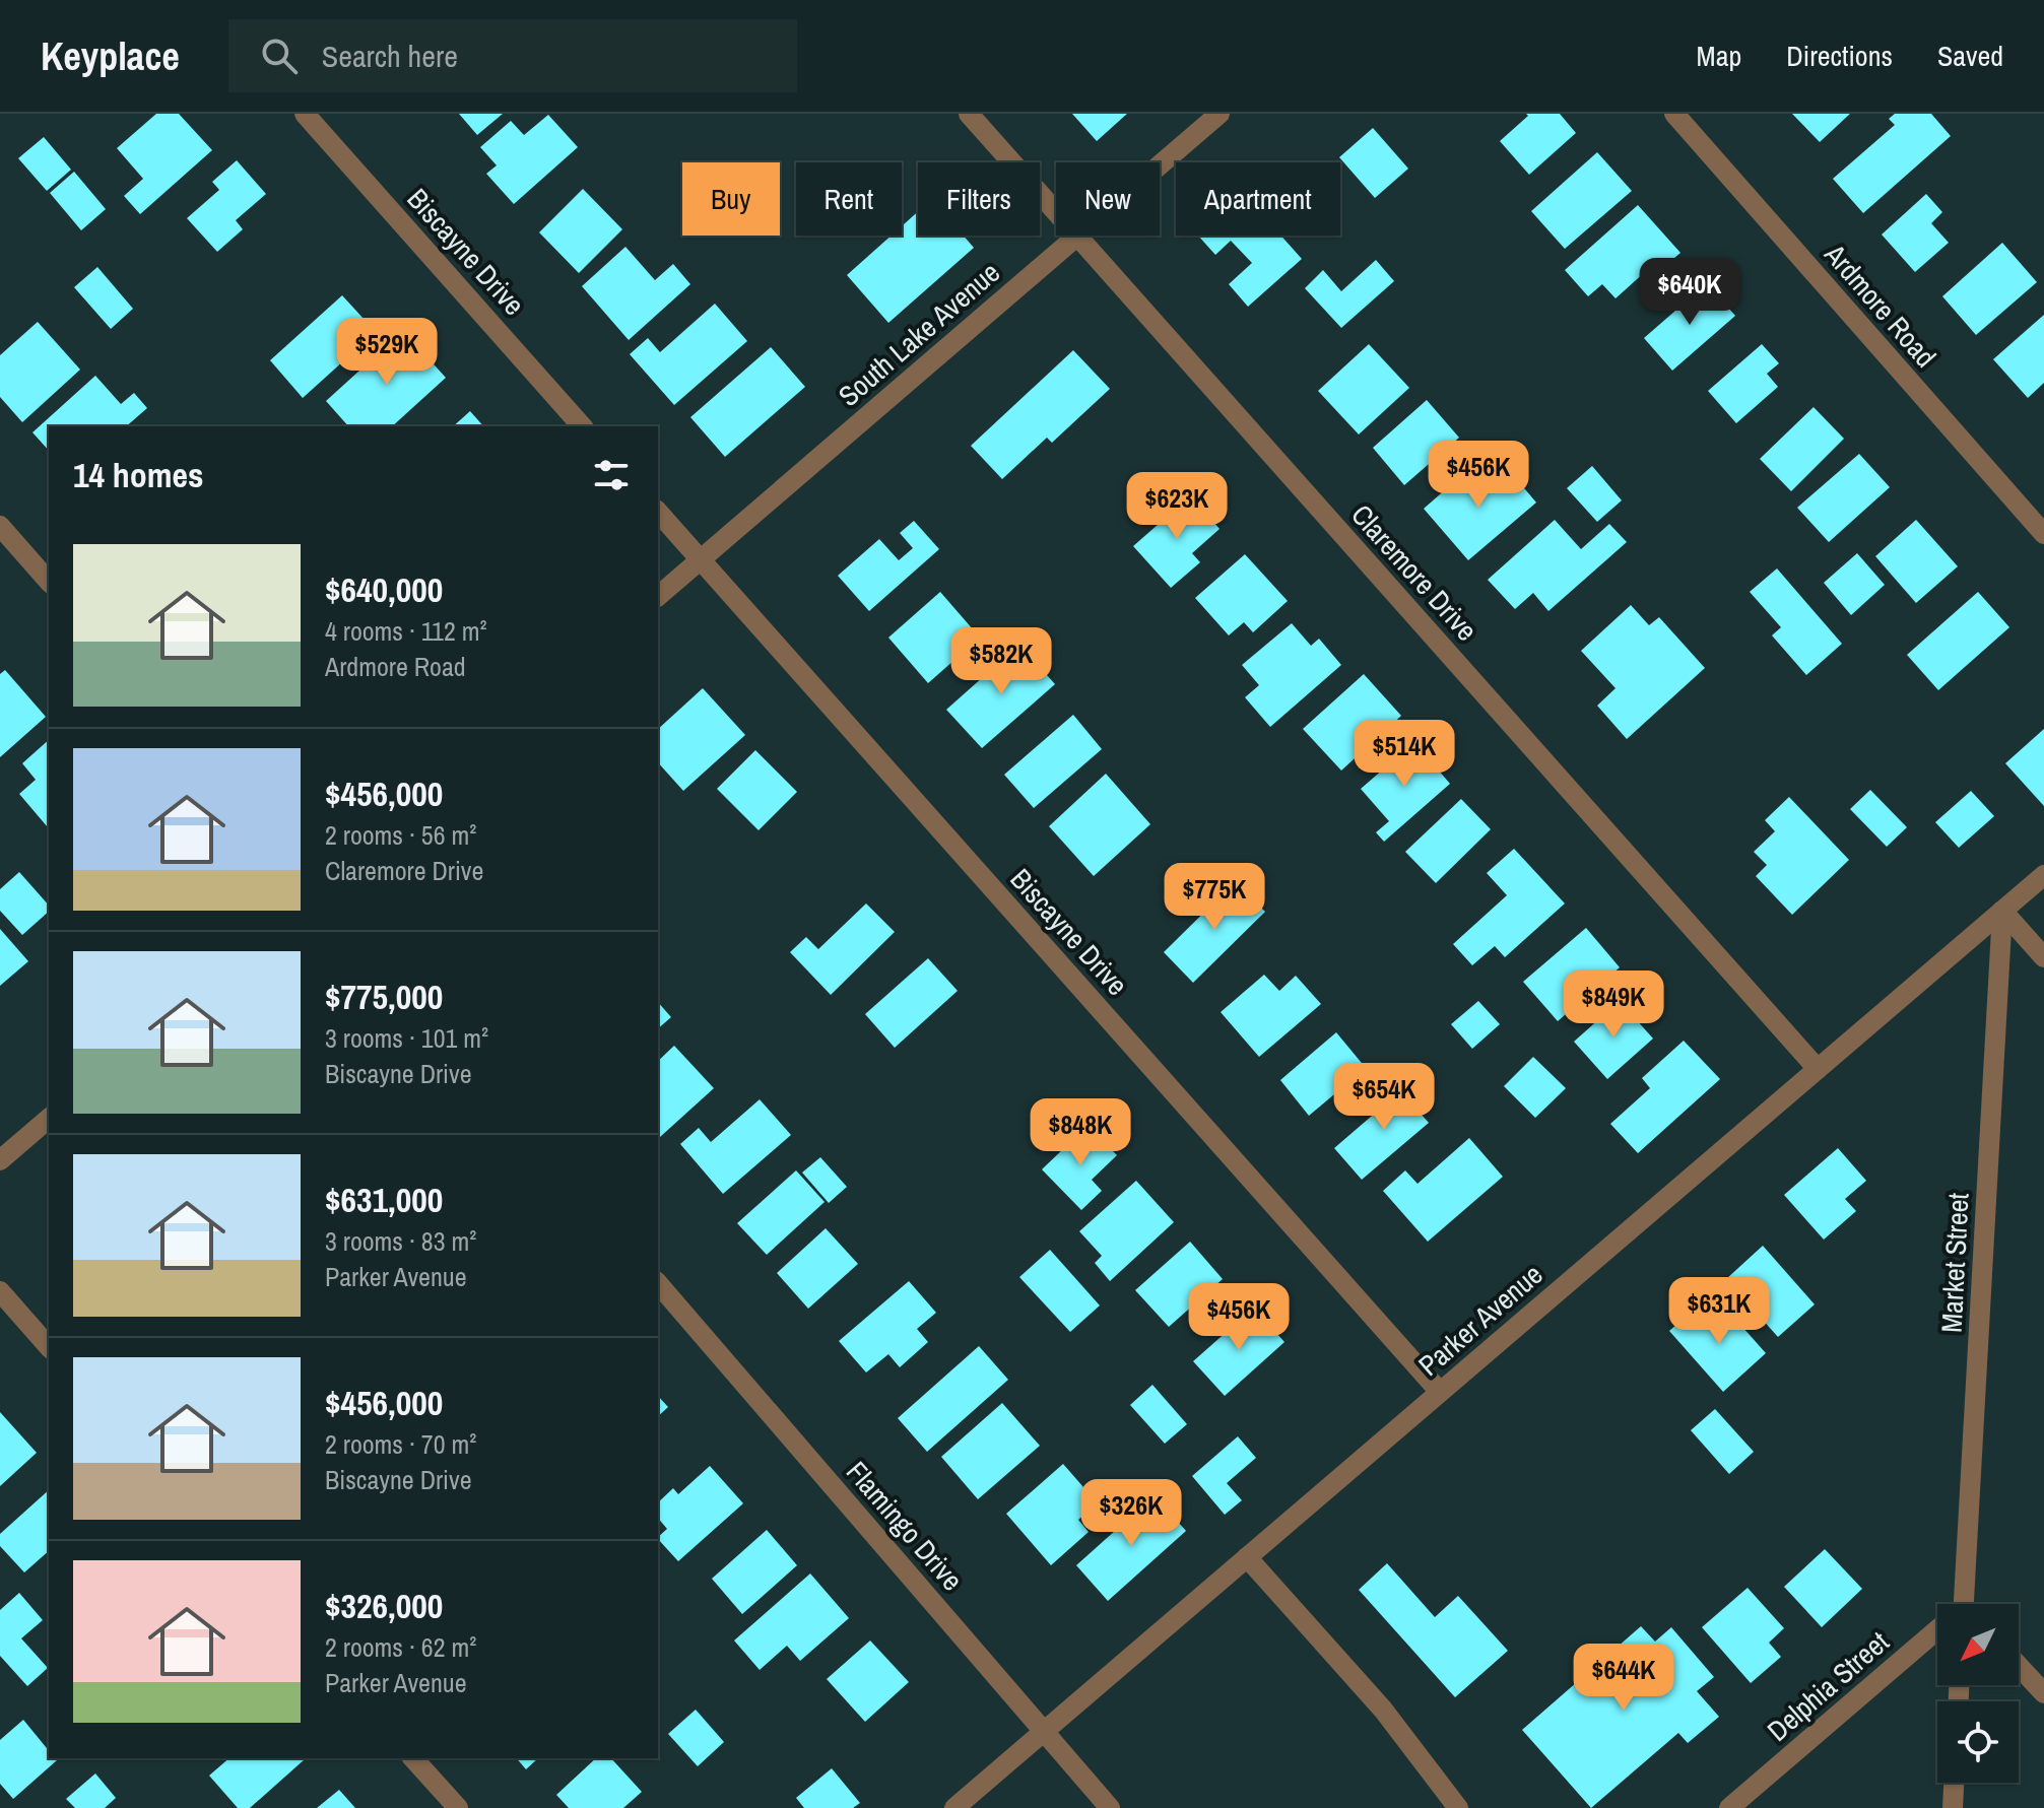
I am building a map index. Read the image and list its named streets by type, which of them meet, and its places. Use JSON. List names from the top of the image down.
{
  "streets": {
    "street": [
      "Biscayne Drive",
      "Ardmore Road",
      "South Lake Avenue",
      "Claremore Drive",
      "Market Street",
      "Parker Avenue",
      "Flamingo Drive",
      "Delphia Street"
    ]
  },
  "crossings": [
    ["Biscayne Drive", "South Lake Avenue"],
    ["Biscayne Drive", "Parker Avenue"],
    ["South Lake Avenue", "Claremore Drive"],
    ["Claremore Drive", "Parker Avenue"],
    ["Market Street", "Parker Avenue"],
    ["Parker Avenue", "Flamingo Drive"]
  ],
  "north": "bottom left",
  "page": {
    "header": "Keyplace",
    "search": "Search here",
    "nav": ["Map", "Directions", "Saved"],
    "chip": [
      "Buy",
      "Rent",
      "Filters",
      "New",
      "Apartment"
    ],
    "price": [
      "$640K",
      "$529K",
      "$456K",
      "$623K",
      "$582K",
      "$514K",
      "$775K",
      "$849K",
      "$654K",
      "$848K",
      "$631K",
      "$456K",
      "$326K",
      "$644K"
    ],
    "heading": "14 homes",
    "list": [
      {
        "name": "$640,000",
        "note": "4 rooms · 112 m² · Ardmore Road"
      },
      {
        "name": "$456,000",
        "note": "2 rooms · 56 m² · Claremore Drive"
      },
      {
        "name": "$775,000",
        "note": "3 rooms · 101 m² · Biscayne Drive"
      },
      {
        "name": "$631,000",
        "note": "3 rooms · 83 m² · Parker Avenue"
      },
      {
        "name": "$456,000",
        "note": "2 rooms · 70 m² · Biscayne Drive"
      },
      {
        "name": "$326,000",
        "note": "2 rooms · 62 m² · Parker Avenue"
      }
    ]
  }
}
